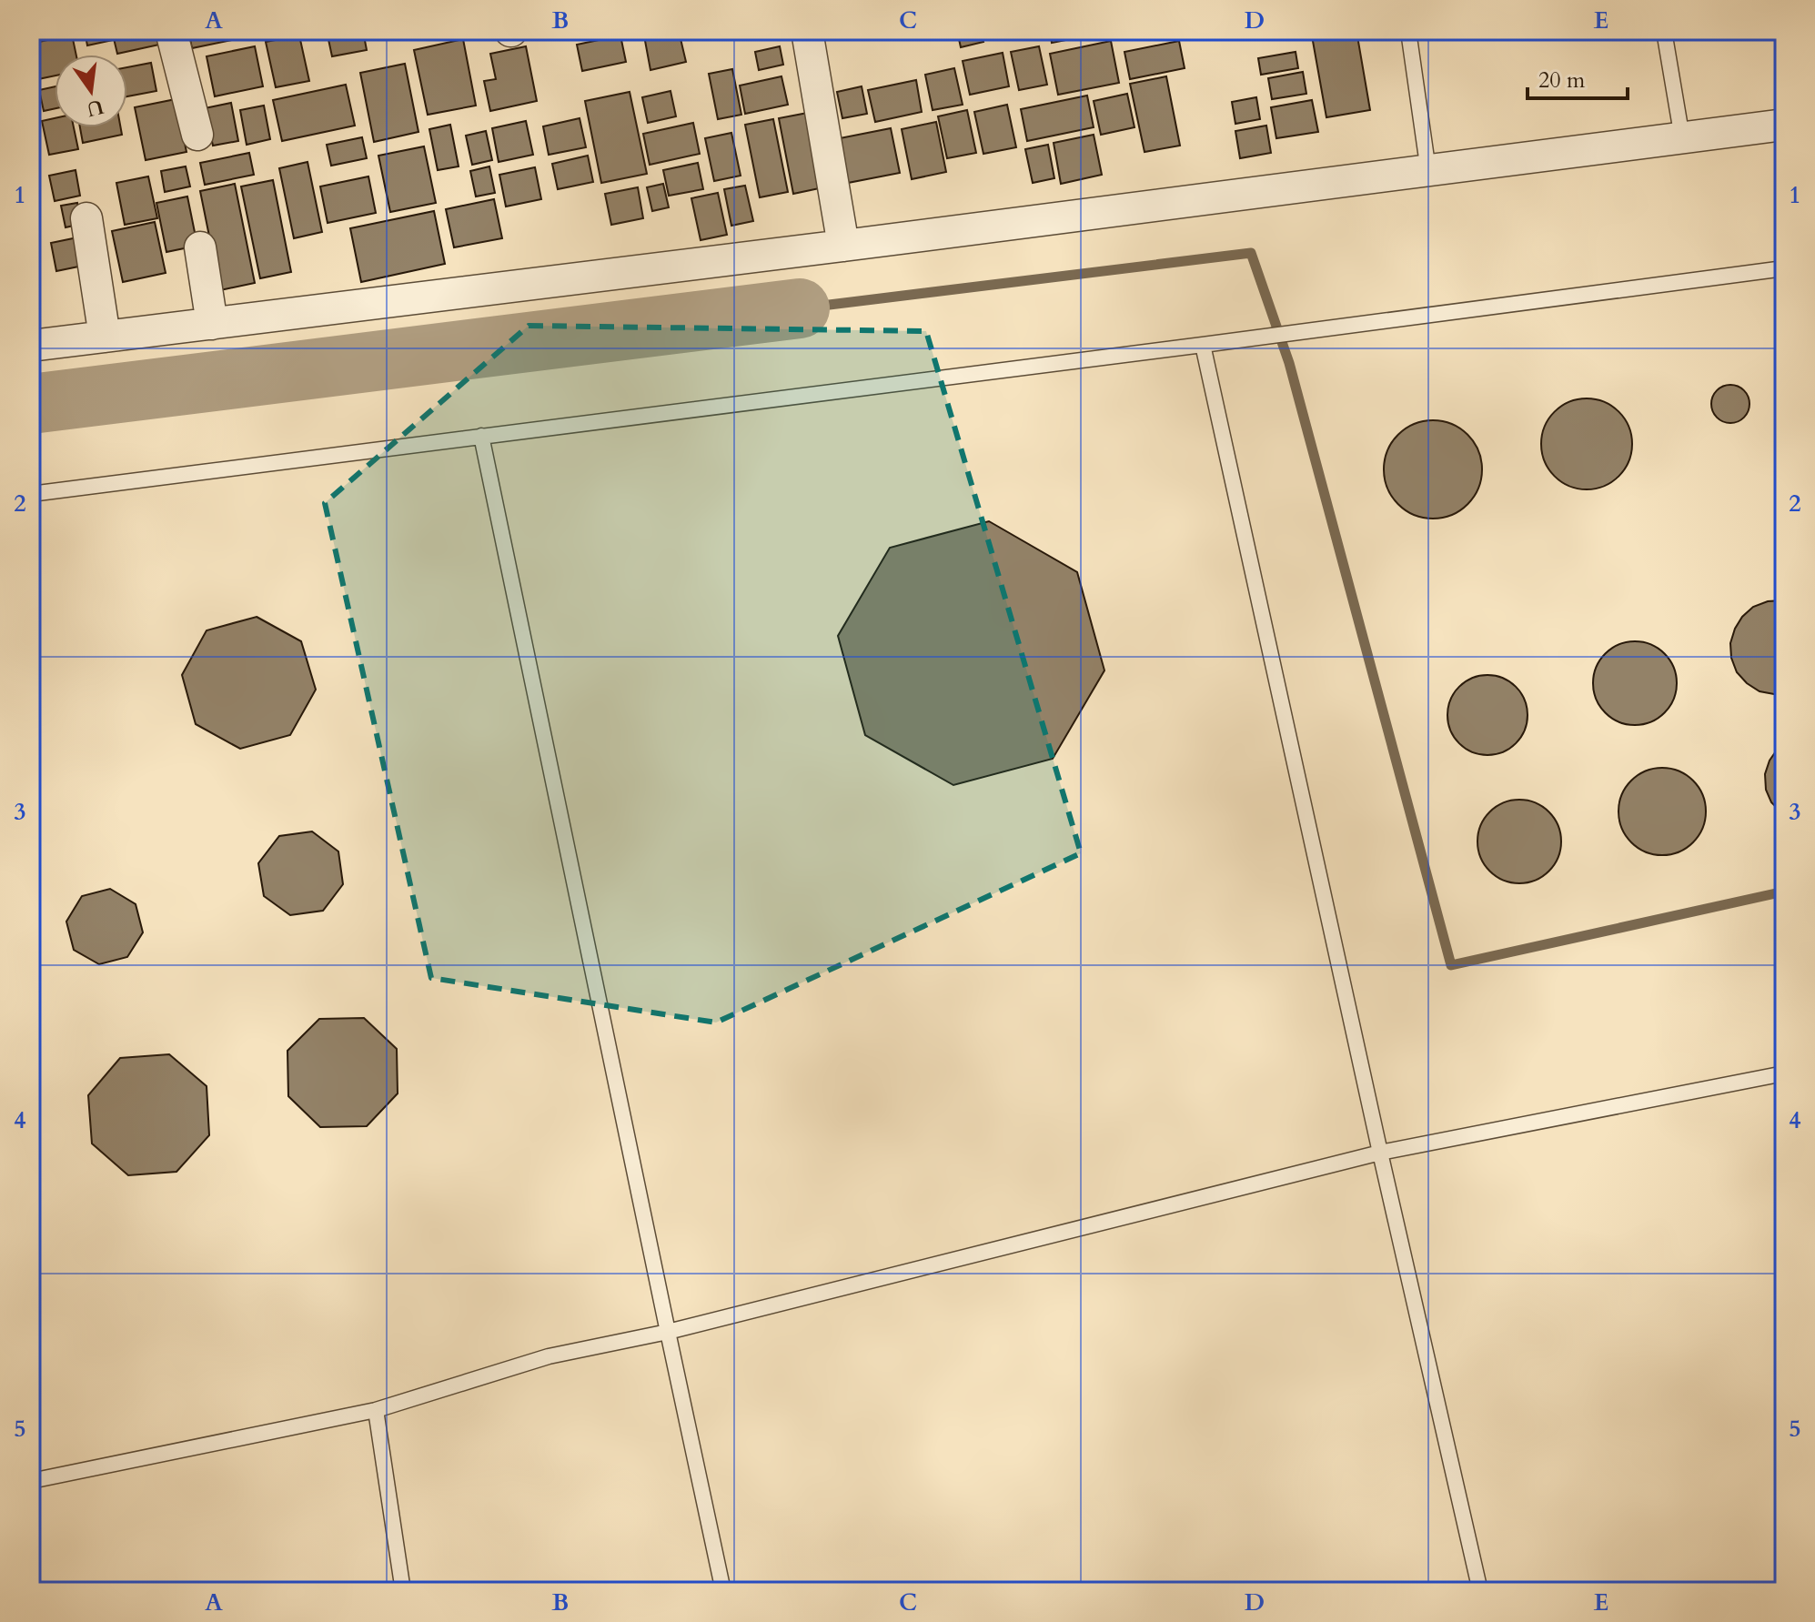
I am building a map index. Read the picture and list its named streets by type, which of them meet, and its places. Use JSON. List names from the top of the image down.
{
  "scale_bar": "20 m",
  "north": "bottom",
  "grid": {
    "columns": [
      "A",
      "B",
      "C",
      "D",
      "E"
    ],
    "rows": [
      "1",
      "2",
      "3",
      "4",
      "5"
    ]
  }
}
